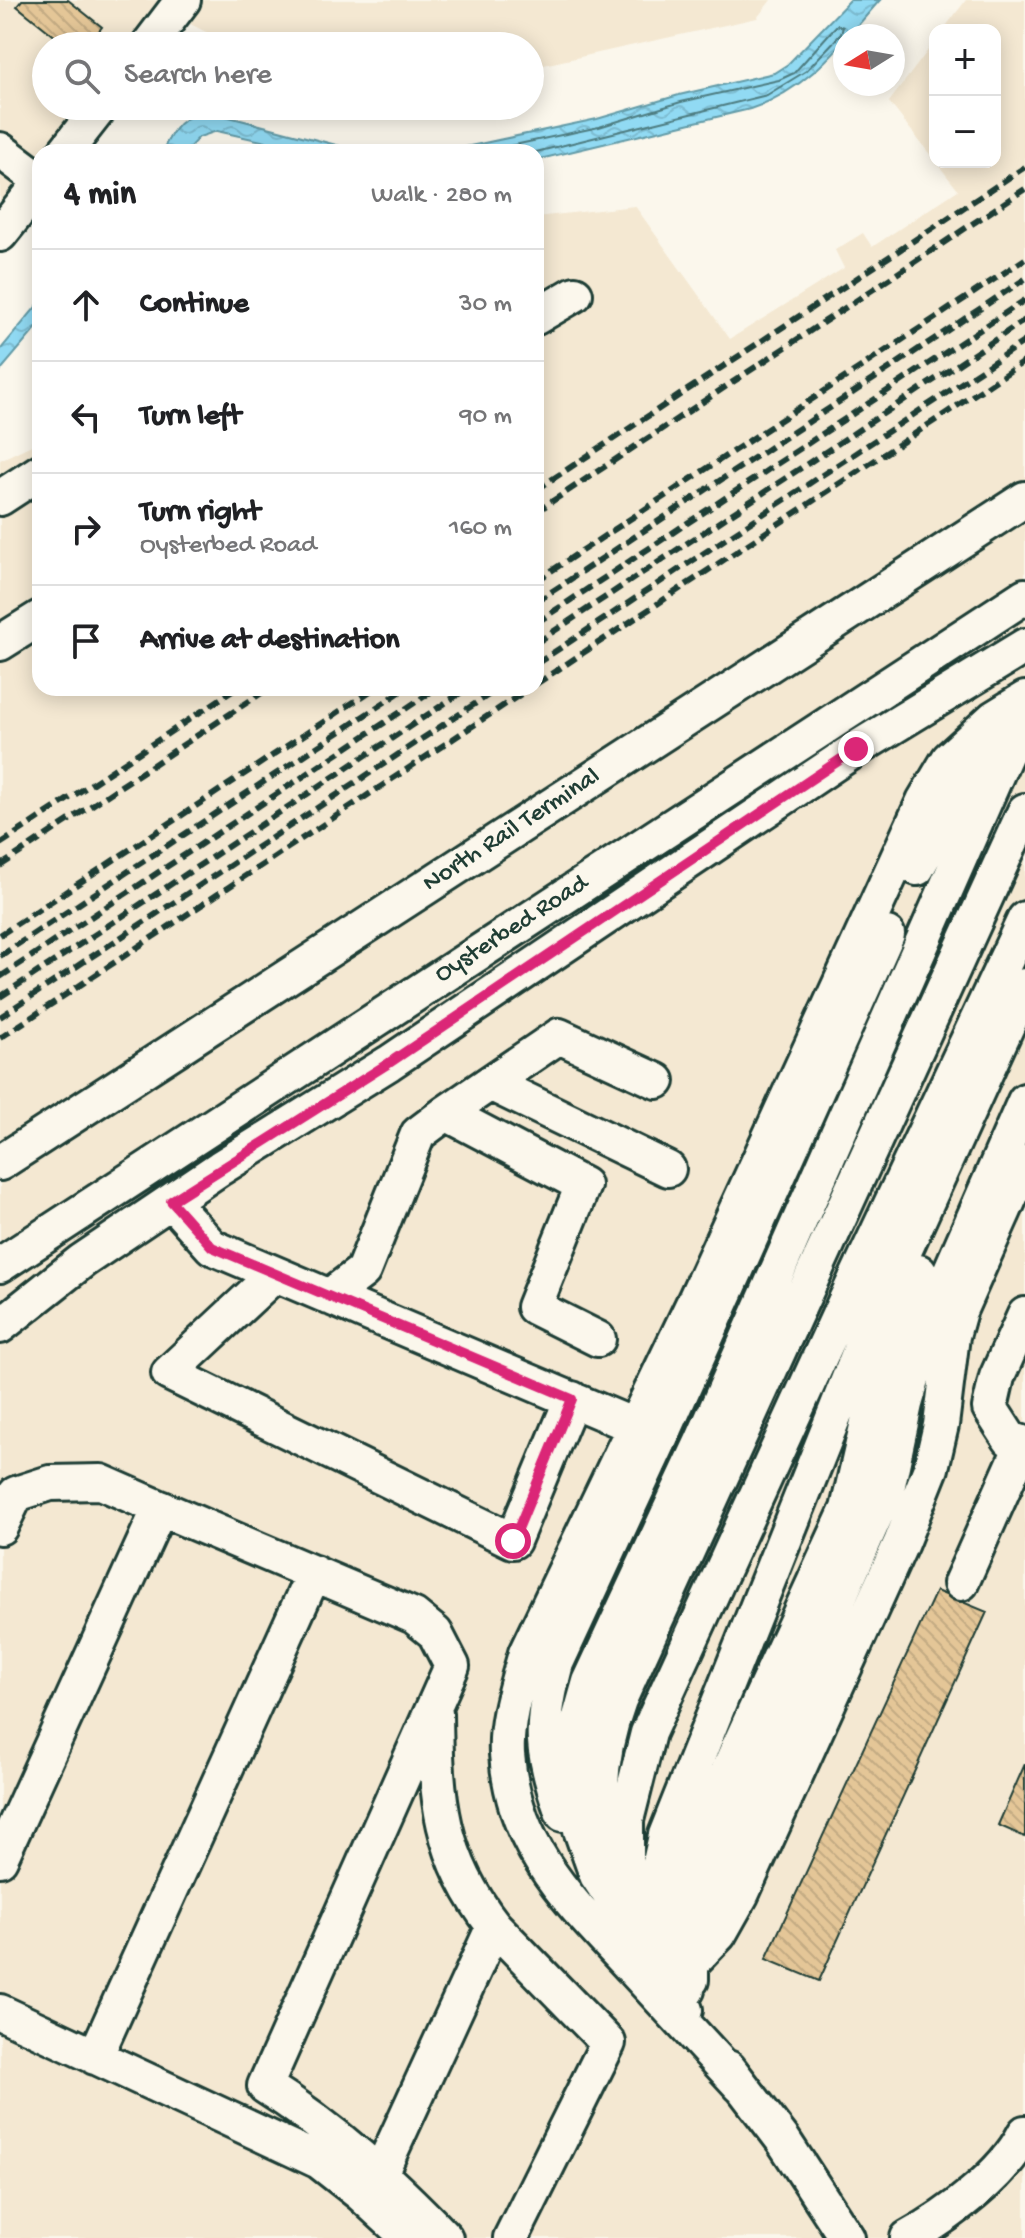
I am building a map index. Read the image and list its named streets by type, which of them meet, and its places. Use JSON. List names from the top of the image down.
{
  "streets": {
    "street": ["North Rail Terminal", "Oysterbed Road"]
  },
  "north": "left",
  "page": {
    "map_buttons": ["+", "−"],
    "search": "Search here",
    "heading": ["4 min", "Walk · 280 m"],
    "list": [
      ["Continue", "30 m"],
      ["Turn left", "90 m"],
      ["Turn right", "Oysterbed Road", "160 m"],
      "Arrive at destination"
    ]
  }
}
